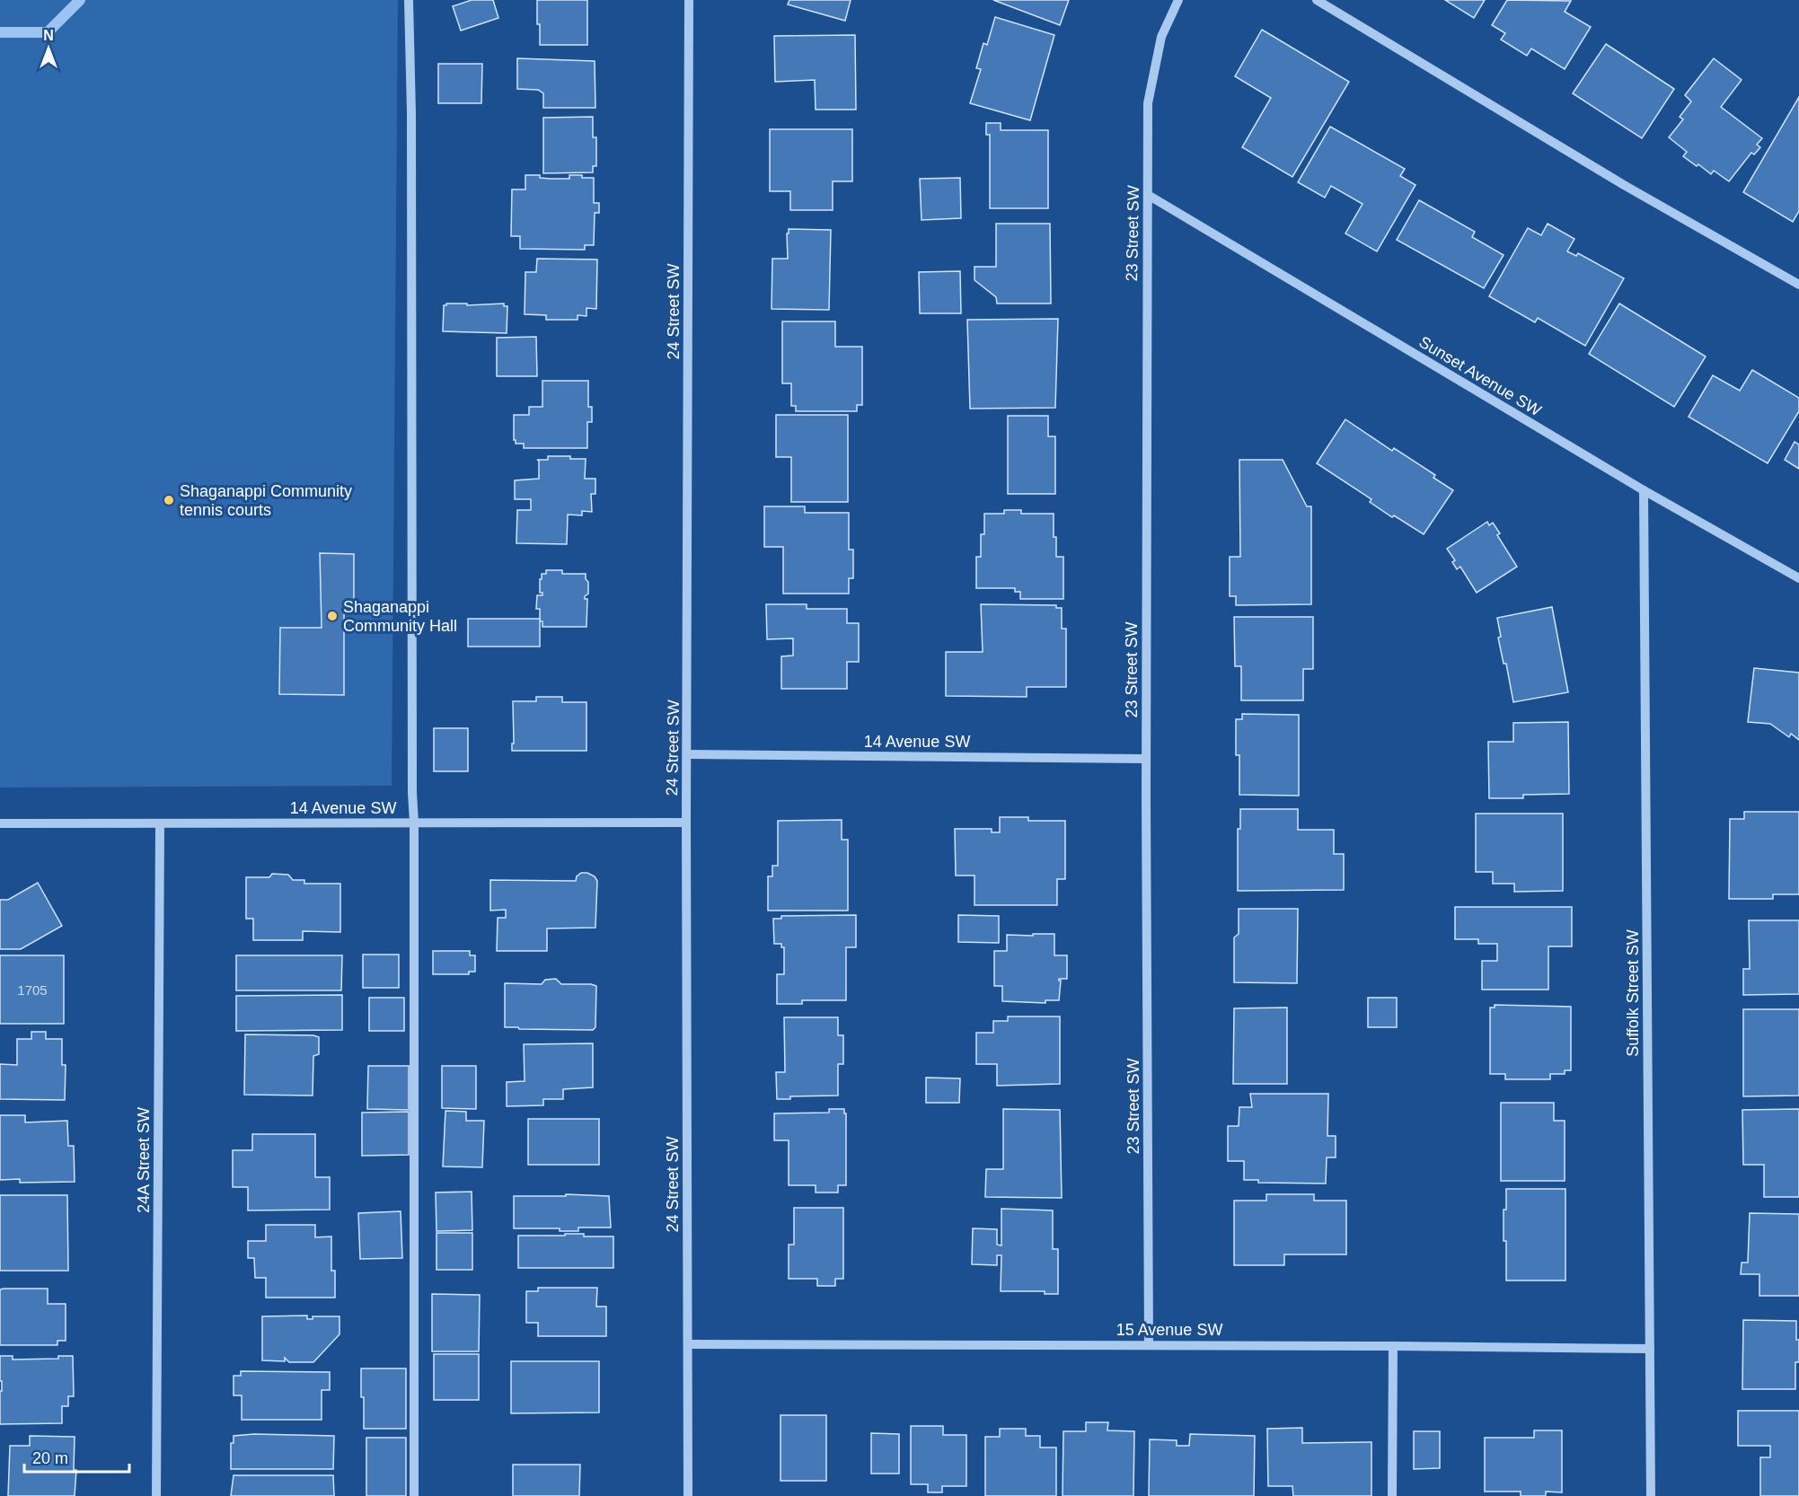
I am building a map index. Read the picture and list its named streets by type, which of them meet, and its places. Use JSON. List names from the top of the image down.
{
  "streets": {
    "street": [
      "23 Street SW",
      "24 Street SW",
      "Sunset Avenue SW",
      "14 Avenue SW",
      "Suffolk Street SW",
      "24A Street SW",
      "15 Avenue SW"
    ]
  },
  "crossings": [
    ["23 Street SW", "Sunset Avenue SW"],
    ["23 Street SW", "14 Avenue SW"],
    ["23 Street SW", "15 Avenue SW"],
    ["24 Street SW", "14 Avenue SW"],
    ["24 Street SW", "15 Avenue SW"],
    ["Sunset Avenue SW", "Suffolk Street SW"],
    ["14 Avenue SW", "24A Street SW"],
    ["Suffolk Street SW", "15 Avenue SW"]
  ],
  "places": ["Shaganappi Community tennis courts", "Shaganappi Community Hall"],
  "house_numbers": ["1705"],
  "scale_bar": "20 m",
  "north": "top"
}
